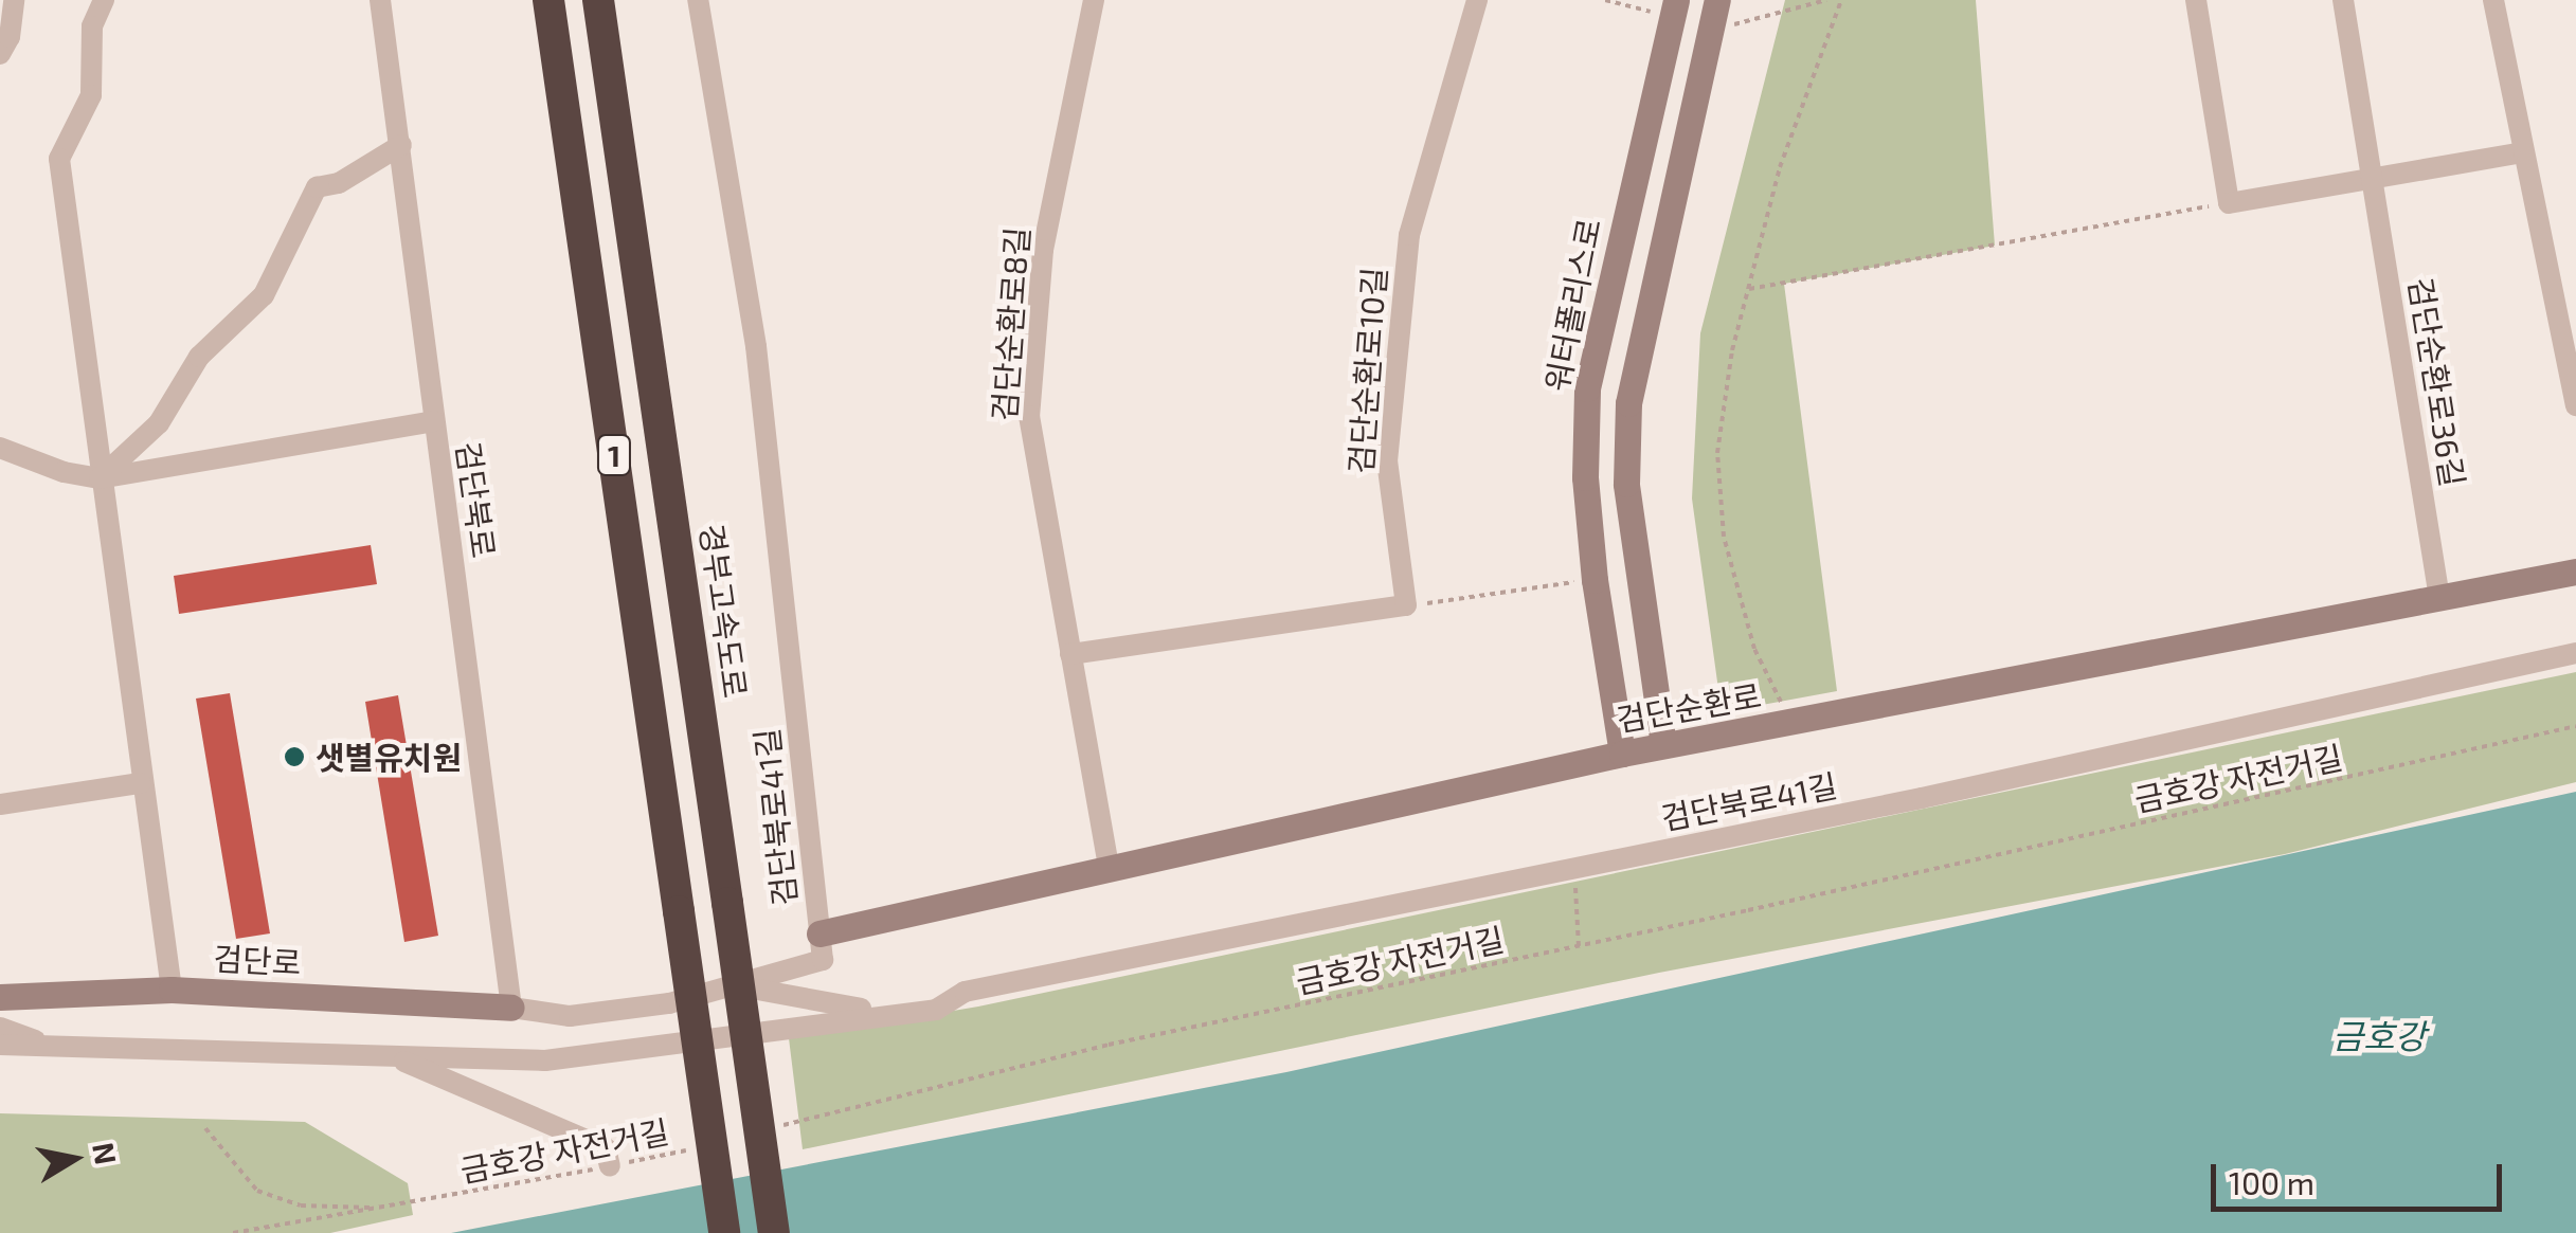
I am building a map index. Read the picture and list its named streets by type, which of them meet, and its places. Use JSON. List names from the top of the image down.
{
  "streets": {
    "highway": ["1", "경부고속도로"],
    "main road": ["워터폴리스로", "검단순환로", "검단로"],
    "street": [
      "검단순환로8길",
      "검단순환로10길",
      "검단순환로36길",
      "검단북로",
      "검단북로41길"
    ],
    "path": ["금호강 자전거길"]
  },
  "crossings": [
    ["워터폴리스로", "검단순환로"],
    ["검단순환로8길", "검단순환로"],
    ["검단순환로36길", "검단순환로"],
    ["검단북로", "검단북로41길"],
    ["검단북로", "검단로"],
    ["검단순환로", "검단북로41길"],
    ["검단북로41길", "검단로"]
  ],
  "water": ["금호강"],
  "places": ["샛별유치원"],
  "scale_bar": "100 m",
  "north": "right"
}
